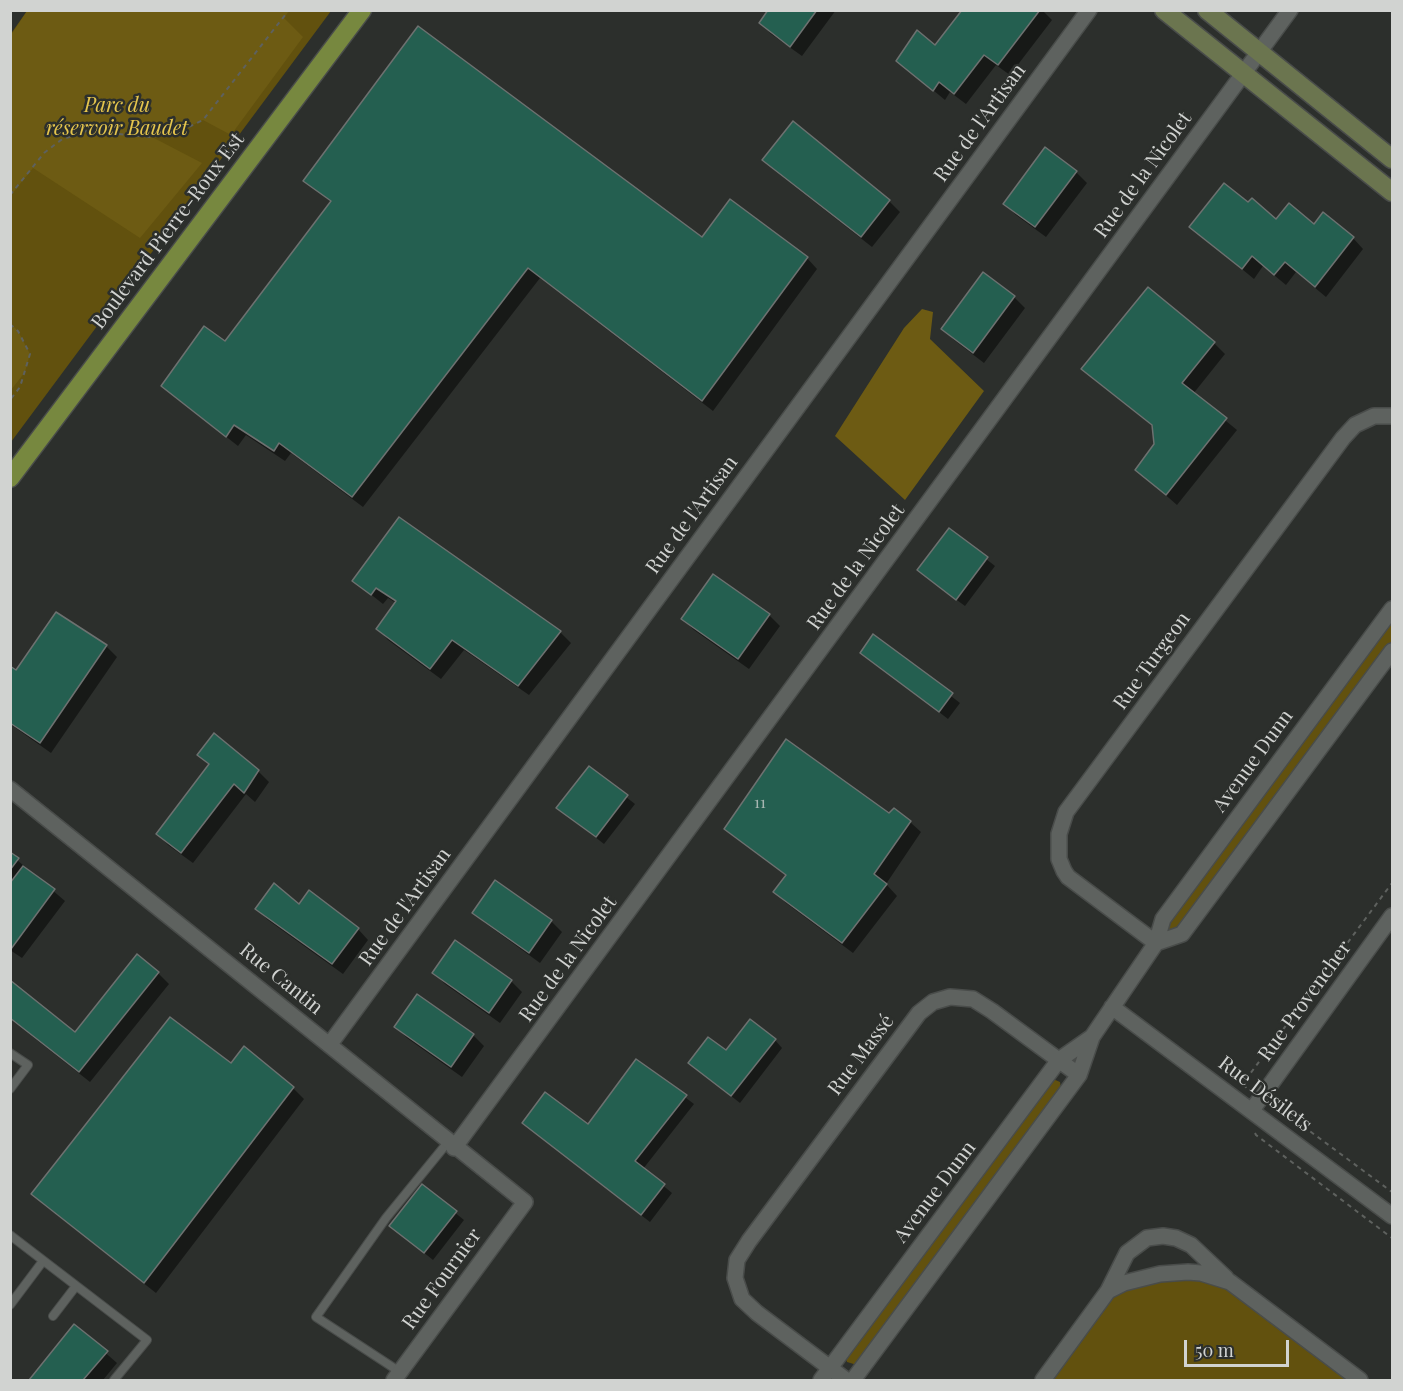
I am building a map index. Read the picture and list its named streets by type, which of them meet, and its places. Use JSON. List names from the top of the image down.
{
  "streets": {
    "main road": ["Boulevard Pierre-Roux Est"],
    "street": [
      "Rue de l'Artisan",
      "Rue de la Nicolet",
      "Rue Turgeon",
      "Avenue Dunn",
      "Rue Cantin",
      "Rue Provencher",
      "Rue Massé",
      "Rue Désilets",
      "Rue Fournier"
    ]
  },
  "crossings": [
    ["Rue de l'Artisan", "Rue Cantin"],
    ["Rue de la Nicolet", "Rue Cantin"],
    ["Rue Turgeon", "Avenue Dunn"],
    ["Avenue Dunn", "Rue Massé"],
    ["Avenue Dunn", "Rue Désilets"],
    ["Rue Cantin", "Rue Fournier"],
    ["Rue Provencher", "Rue Désilets"]
  ],
  "parks": ["Parc du réservoir Baudet"],
  "house_numbers": ["11"],
  "scale_bar": "50 m"
}
